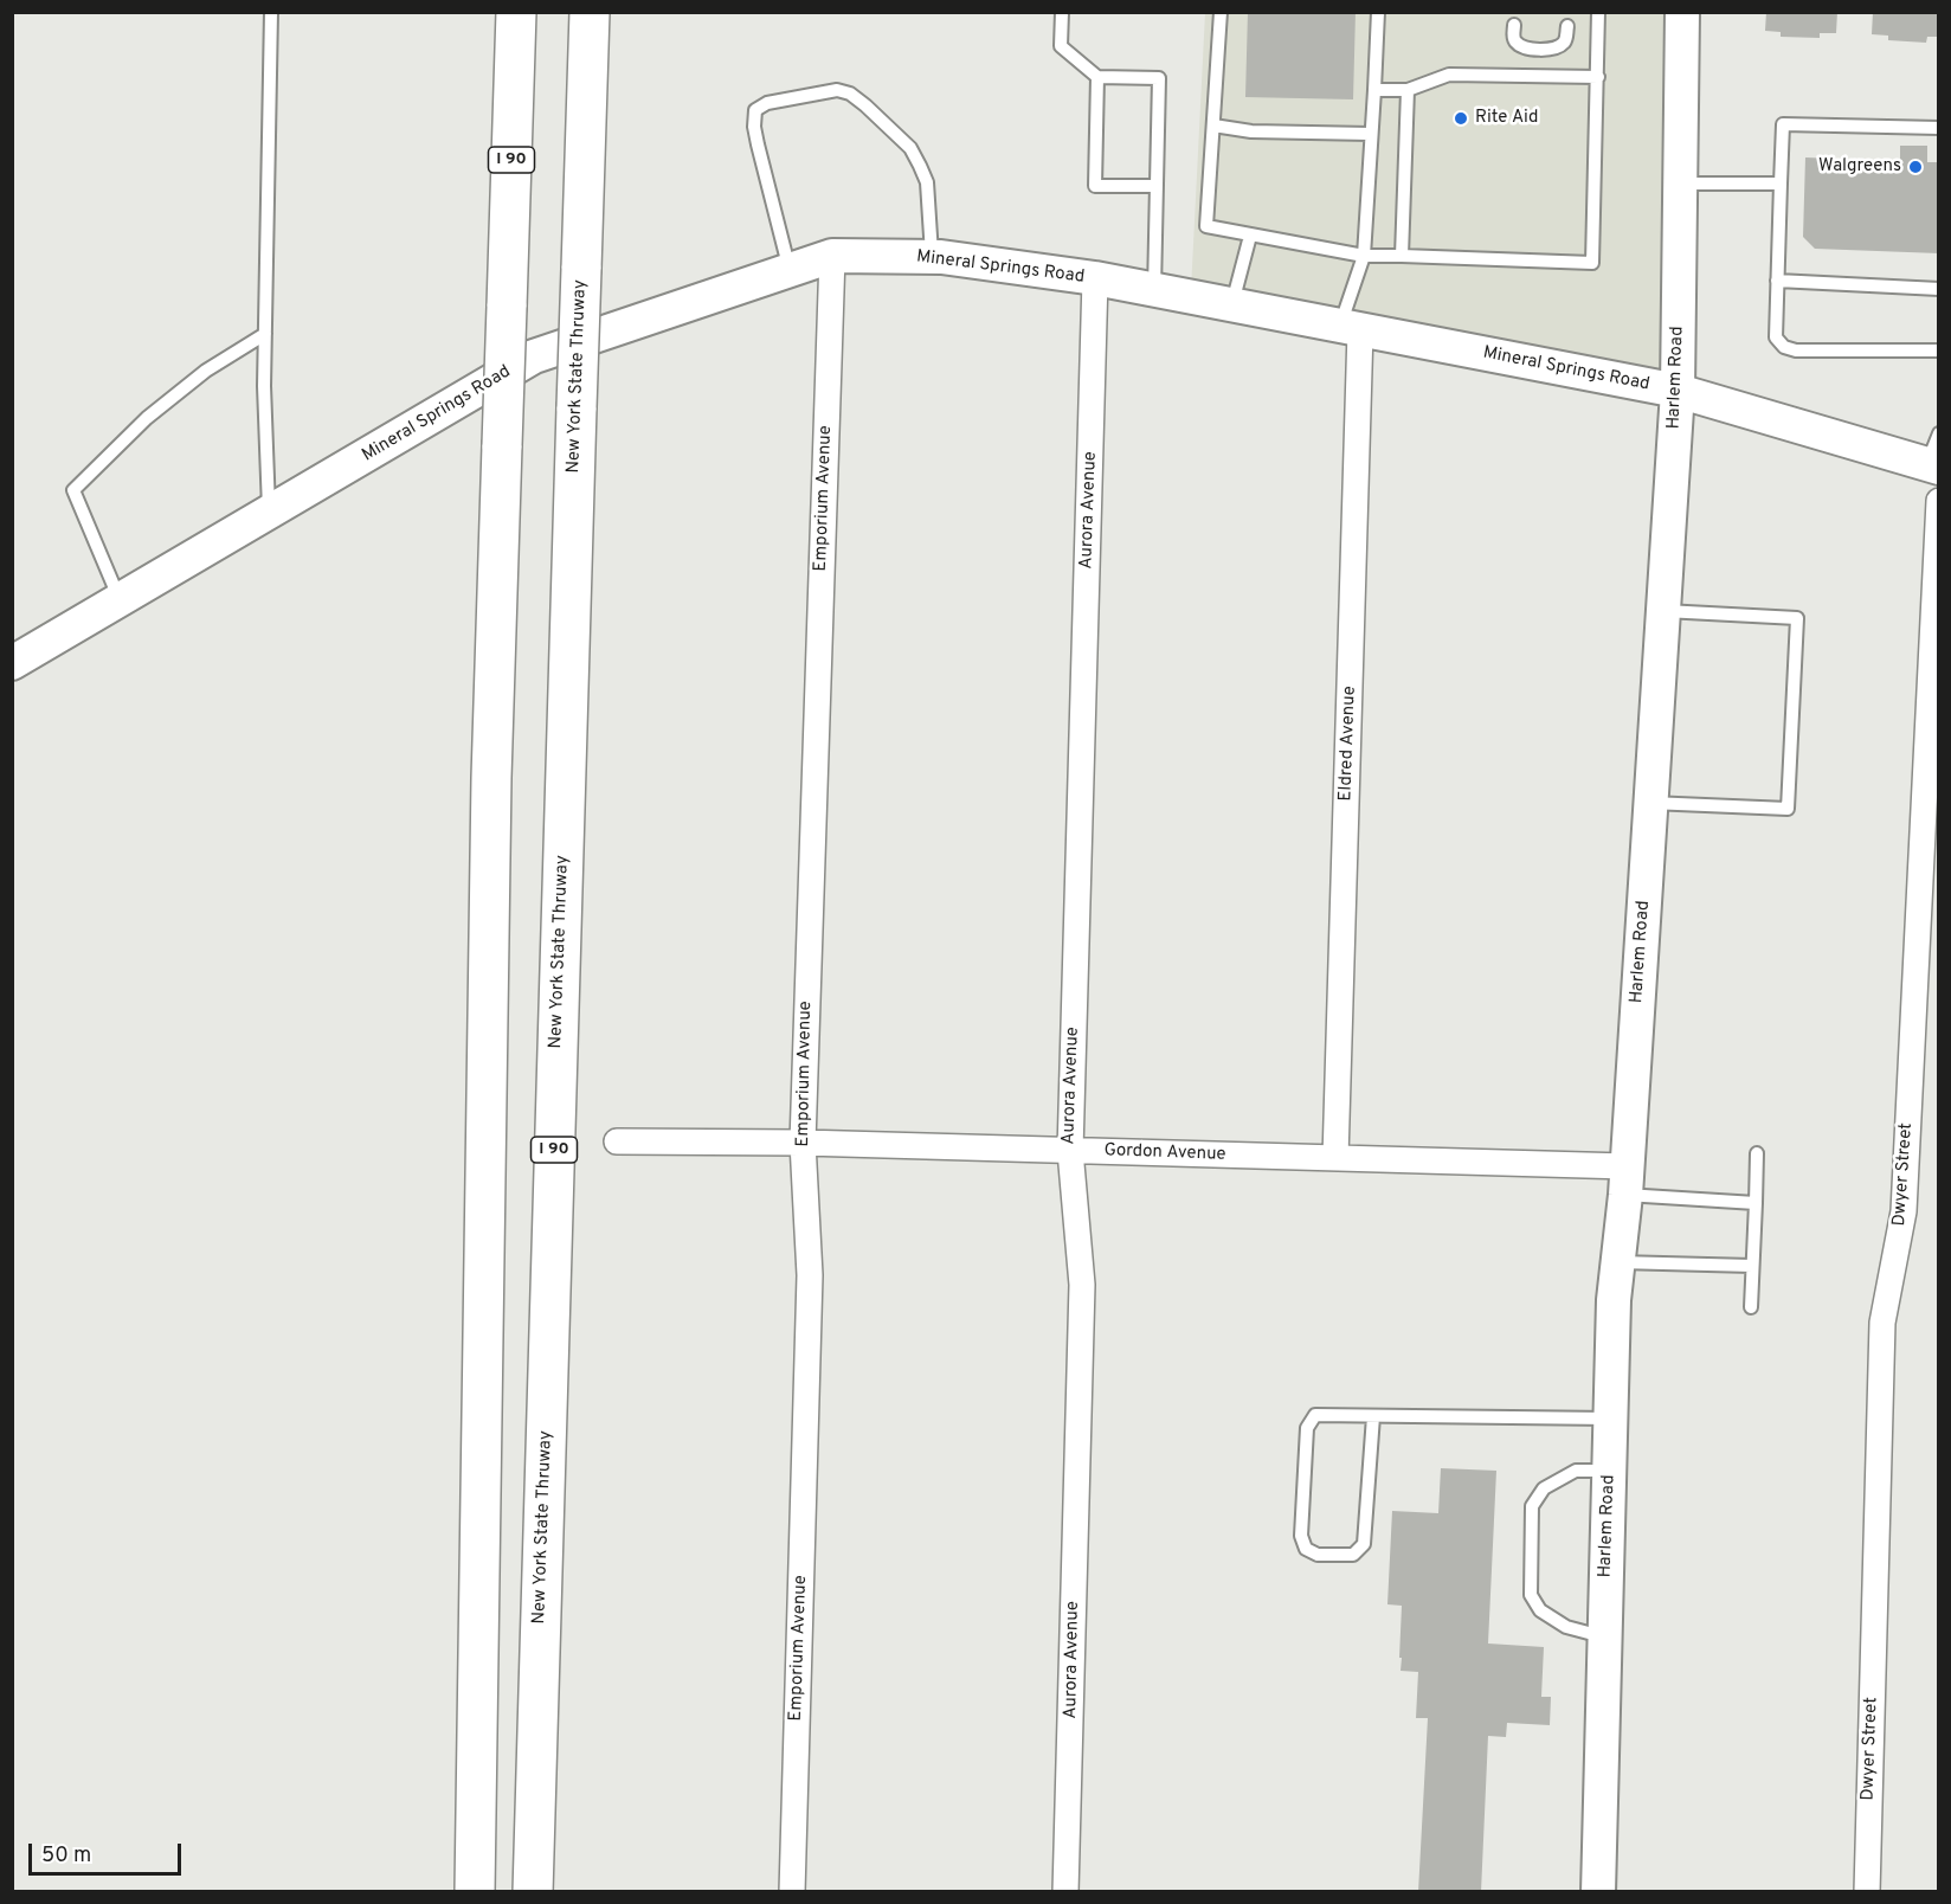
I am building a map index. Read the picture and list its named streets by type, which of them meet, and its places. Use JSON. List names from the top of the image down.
{
  "streets": {
    "highway": ["I 90", "New York State Thruway"],
    "street": [
      "Mineral Springs Road",
      "Harlem Road",
      "Emporium Avenue",
      "Aurora Avenue",
      "Eldred Avenue",
      "Gordon Avenue",
      "Dwyer Street"
    ]
  },
  "crossings": [
    ["Mineral Springs Road", "Harlem Road"],
    ["Mineral Springs Road", "Emporium Avenue"],
    ["Mineral Springs Road", "Aurora Avenue"],
    ["Mineral Springs Road", "Eldred Avenue"],
    ["Harlem Road", "Gordon Avenue"],
    ["Emporium Avenue", "Gordon Avenue"],
    ["Aurora Avenue", "Gordon Avenue"],
    ["Eldred Avenue", "Gordon Avenue"]
  ],
  "places": ["Rite Aid", "Walgreens"],
  "scale_bar": "50 m"
}
